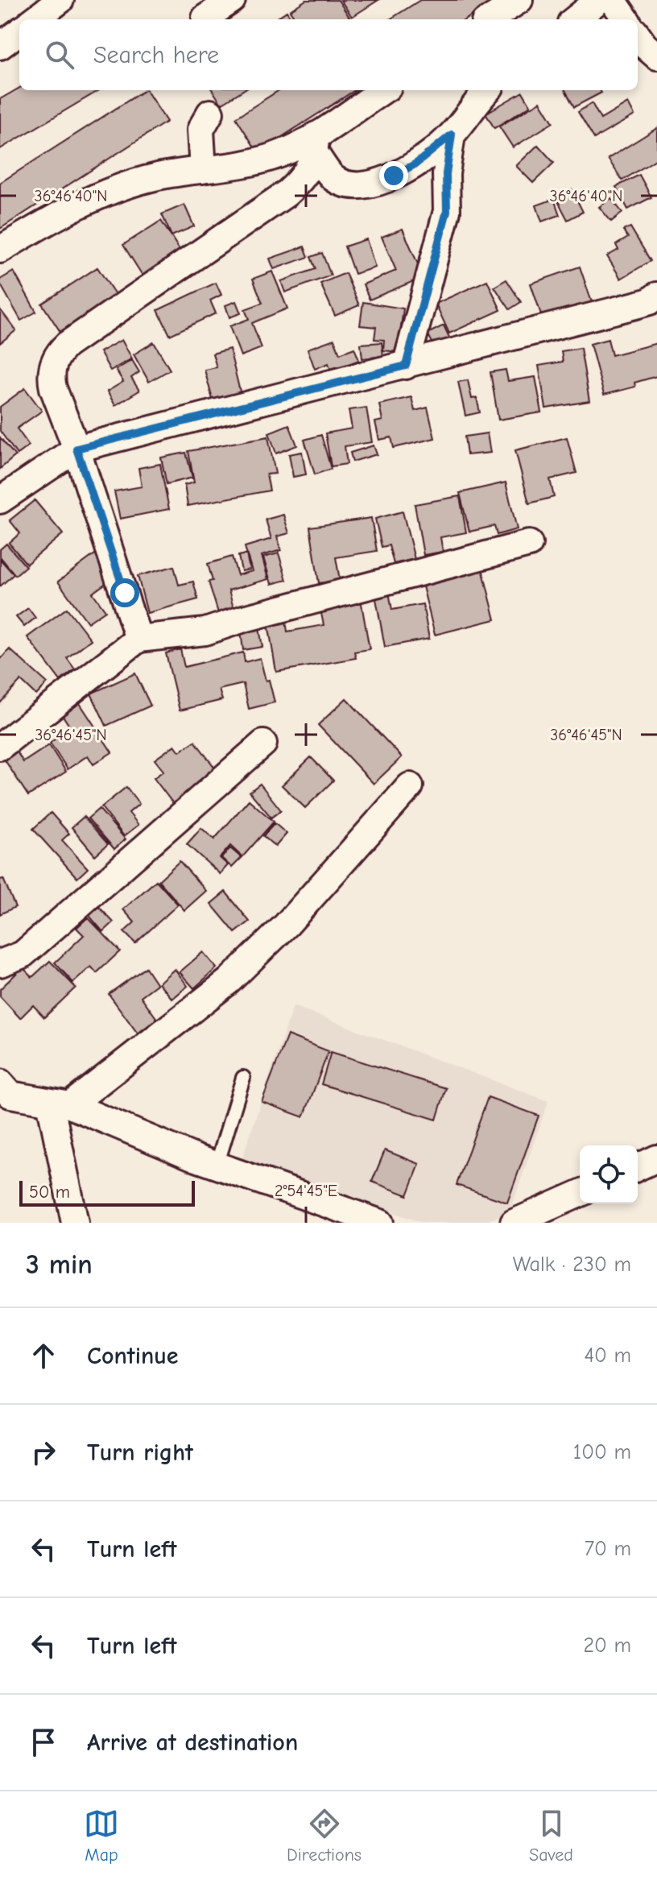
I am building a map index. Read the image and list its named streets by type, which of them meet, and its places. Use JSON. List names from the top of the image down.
{
  "scale_bar": "50 m",
  "page": {
    "search": "Search here",
    "scale": "50 m",
    "heading": ["3 min", "Walk · 230 m"],
    "list": [
      ["Continue", "40 m"],
      ["Turn right", "100 m"],
      ["Turn left", "70 m"],
      ["Turn left", "20 m"],
      "Arrive at destination"
    ],
    "nav": ["Map", "Directions", "Saved"]
  },
  "coordinates": ["36°46'40\"N", "36°46'45\"N", "2°54'45\"E"]
}
